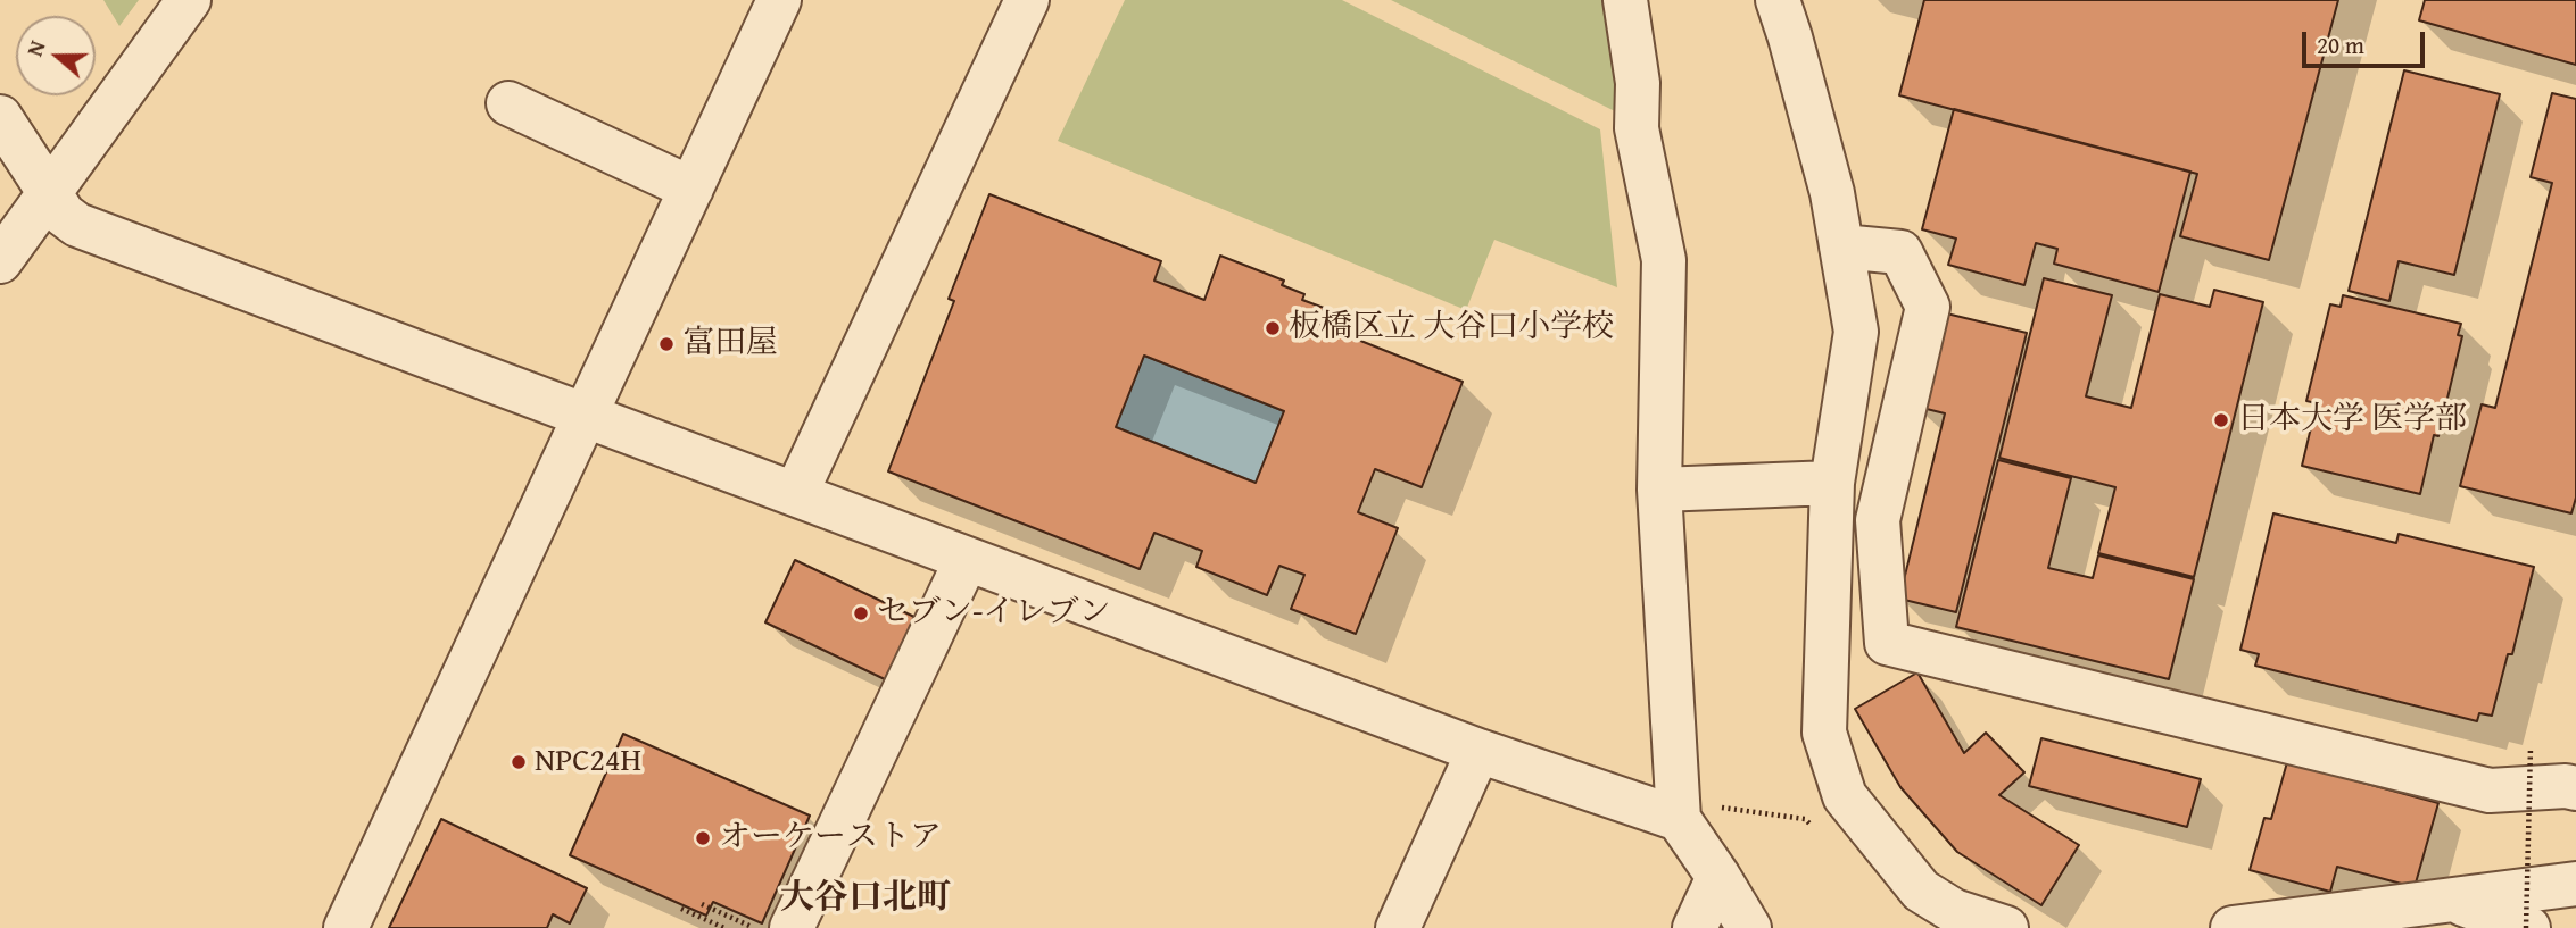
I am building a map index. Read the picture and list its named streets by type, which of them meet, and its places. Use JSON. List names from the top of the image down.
{
  "districts": ["大谷口北町"],
  "places": [
    "板橋区立 大谷口小学校",
    "富田屋",
    "日本大学 医学部",
    "セブン-イレブン",
    "NPC24H",
    "オーケーストア"
  ],
  "scale_bar": "20 m",
  "north": "left"
}
